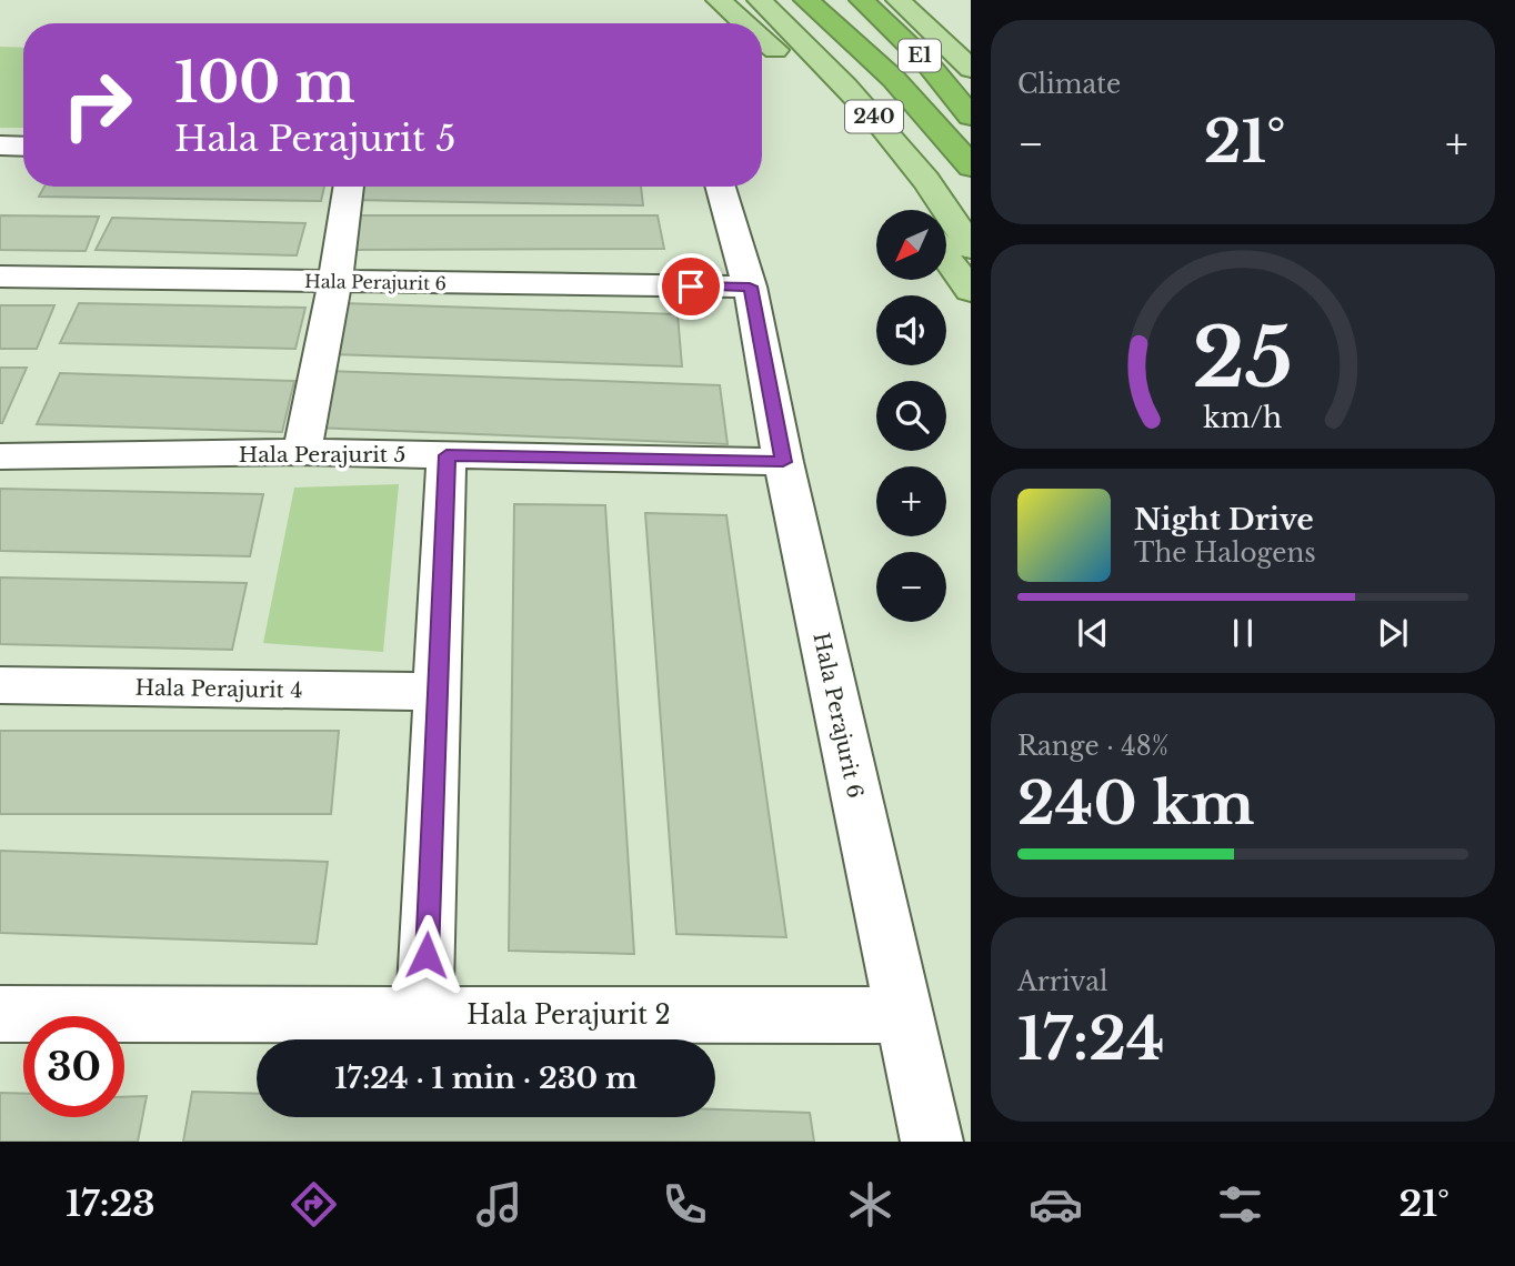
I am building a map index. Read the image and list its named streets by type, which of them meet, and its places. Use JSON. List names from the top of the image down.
{
  "streets": {
    "highway": ["E1"],
    "main road": ["240"],
    "street": [
      "Hala Perajurit 6",
      "Hala Perajurit 5",
      "Hala Perajurit 4",
      "Hala Perajurit 2"
    ]
  },
  "crossings": [
    ["Hala Perajurit 6", "Hala Perajurit 5"],
    ["Hala Perajurit 6", "Hala Perajurit 2"]
  ],
  "north": "bottom left",
  "page": {
    "tile": [
      "Climate",
      ["Range · 48%", "240 km"],
      ["Arrival", "17:24"]
    ],
    "turn": ["100 m", "Hala Perajurit 5"],
    "heat": ["−", "21°", "+"],
    "map_buttons": ["+", "−"],
    "song": ["Night Drive", "The Halogens"],
    "limit": "30",
    "trip": "17:24 · 1 min · 230 m",
    "tabs": ["17:23", "21°"],
    "gauge": ["25", "km/h"]
  }
}
